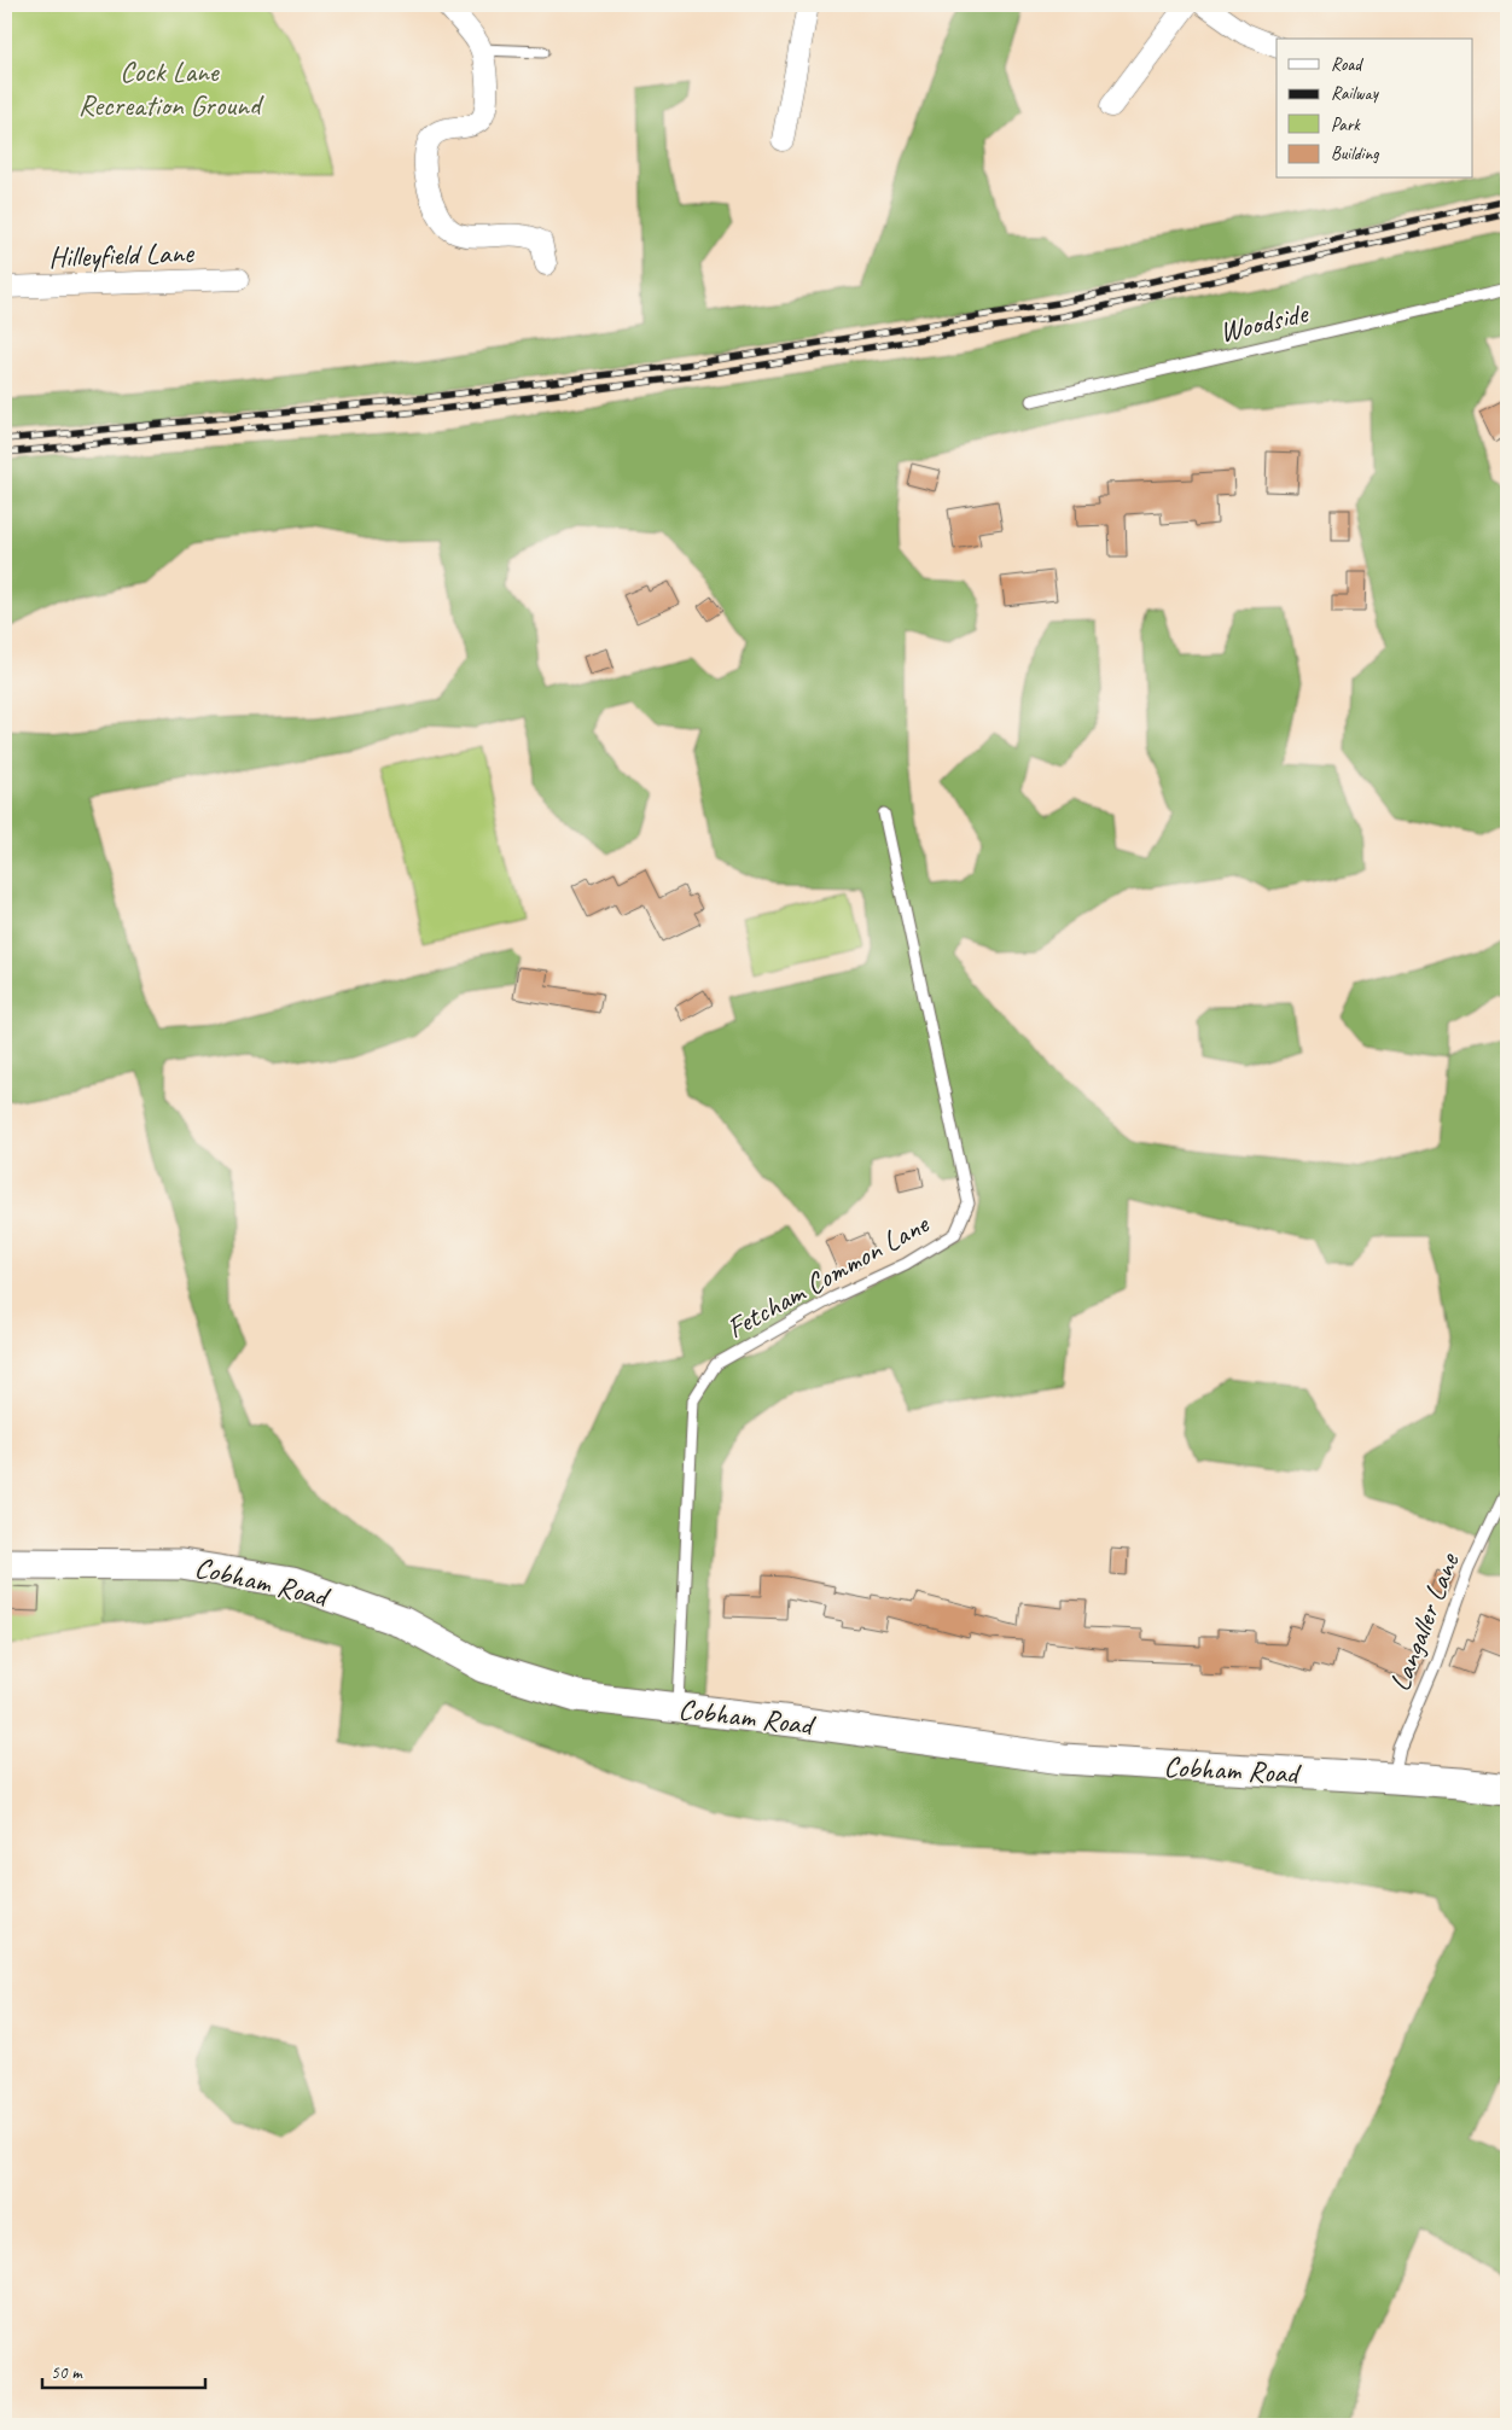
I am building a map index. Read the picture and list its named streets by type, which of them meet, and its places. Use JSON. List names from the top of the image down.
{
  "streets": {
    "street": ["Hilleyfield Lane", "Cobham Road"],
    "lane": ["Woodside", "Fetcham Common Lane", "Langaller Lane"]
  },
  "crossings": [
    ["Fetcham Common Lane", "Cobham Road"],
    ["Cobham Road", "Langaller Lane"]
  ],
  "parks": ["Cock Lane Recreation Ground"],
  "legend": [
    "Road",
    "Railway",
    "Park",
    "Building"
  ],
  "scale_bar": "50 m"
}
